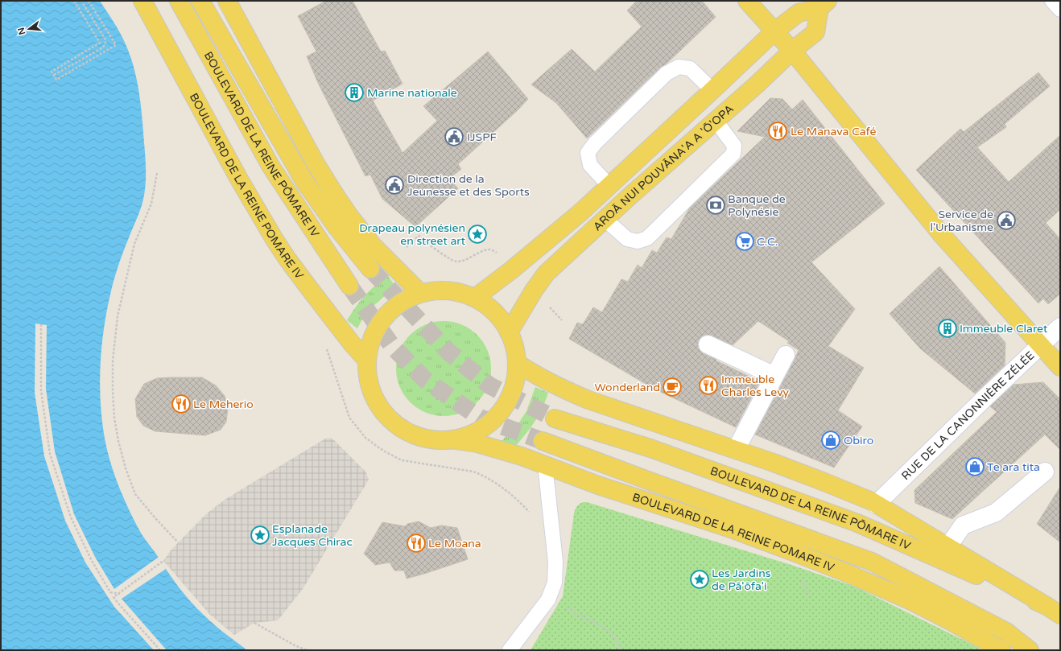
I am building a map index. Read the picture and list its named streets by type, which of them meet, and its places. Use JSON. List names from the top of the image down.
{
  "streets": {
    "main road": ["BOULEVARD DE LA REINE PŌMARE IV", "AROĀ NUI POUVĀNA'A A 'Ō'OPA", "BOULEVARD DE LA REINE POMARE IV"],
    "street": ["RUE DE LA CANONNIÈRE ZÉLÉE"]
  },
  "places": {
    "building": ["Marine nationale", "Immeuble Claret"],
    "restaurant": [
      "Le Manava Café",
      "Immeuble Charles Levy",
      "Le Meherio",
      "Le Moana"
    ],
    "public building": ["IJSPF", "Direction de la Jeunesse et des Sports", "Service de l'Urbanisme"],
    "bank": ["Banque de Polynésie"],
    "place": ["Drapeau polynésien en street art", "Esplanade Jacques Chirac", "Les Jardins de Pā'ōfa'i"],
    "supermarket": ["C.C."],
    "cafe": ["Wonderland"],
    "shop": ["Obiro", "Te ara tita"]
  },
  "north": "left"
}
